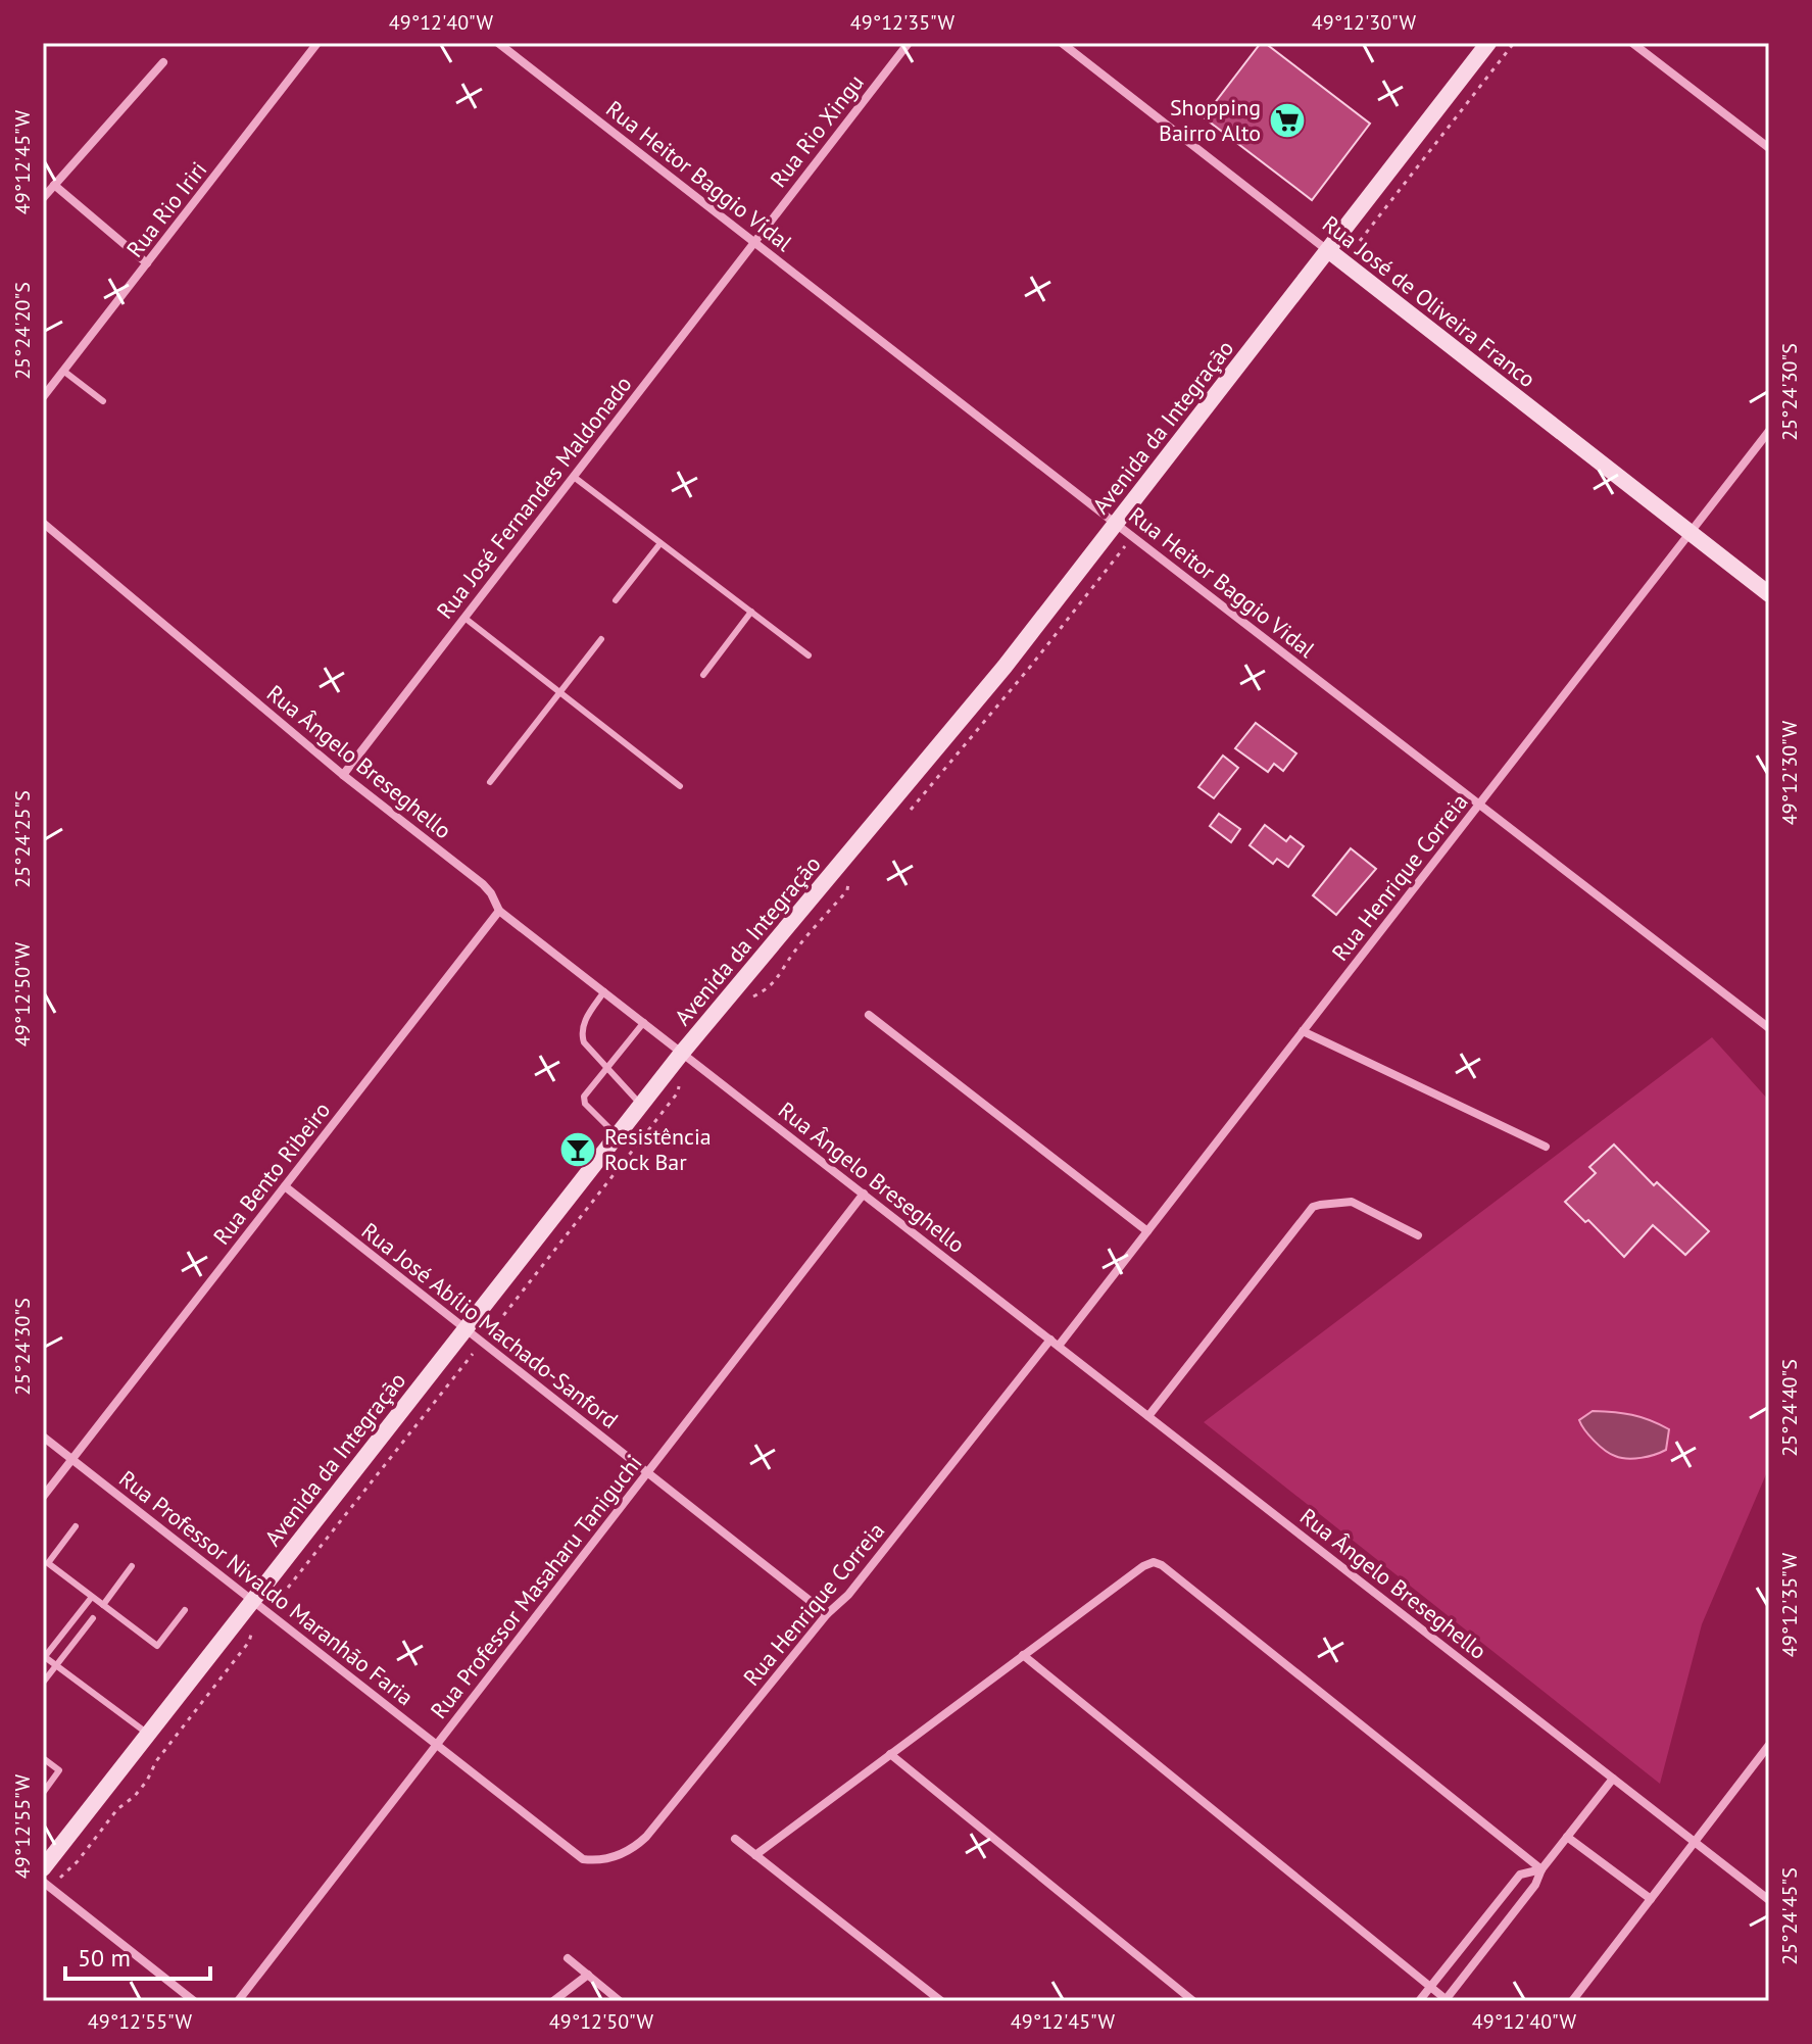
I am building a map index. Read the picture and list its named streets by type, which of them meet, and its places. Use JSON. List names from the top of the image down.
{
  "streets": {
    "main road": ["Rua José de Oliveira Franco", "Avenida da Integração"],
    "street": [
      "Rua Rio Xingu",
      "Rua Heitor Baggio Vidal",
      "Rua Rio Iriri",
      "Rua José Fernandes Maldonado",
      "Rua Ângelo Breseghello",
      "Rua Henrique Correia",
      "Rua Bento Ribeiro",
      "Rua José Abílio Machado-Sanford",
      "Rua Professor Masaharu Taniguchi",
      "Rua Professor Nivaldo Maranhão Faria"
    ]
  },
  "crossings": [
    ["Rua Rio Xingu", "Rua Heitor Baggio Vidal"],
    ["Rua Rio Xingu", "Rua José Fernandes Maldonado"],
    ["Rua Heitor Baggio Vidal", "Avenida da Integração"],
    ["Rua Heitor Baggio Vidal", "Rua José Fernandes Maldonado"],
    ["Rua Heitor Baggio Vidal", "Rua Henrique Correia"],
    ["Rua José de Oliveira Franco", "Avenida da Integração"],
    ["Rua José de Oliveira Franco", "Rua Henrique Correia"],
    ["Avenida da Integração", "Rua Ângelo Breseghello"],
    ["Avenida da Integração", "Rua José Abílio Machado-Sanford"],
    ["Avenida da Integração", "Rua Professor Nivaldo Maranhão Faria"],
    ["Rua José Fernandes Maldonado", "Rua Ângelo Breseghello"],
    ["Rua Ângelo Breseghello", "Rua Henrique Correia"],
    ["Rua Ângelo Breseghello", "Rua Bento Ribeiro"],
    ["Rua Ângelo Breseghello", "Rua Professor Masaharu Taniguchi"],
    ["Rua Henrique Correia", "Rua José Abílio Machado-Sanford"],
    ["Rua Henrique Correia", "Rua Professor Nivaldo Maranhão Faria"],
    ["Rua Bento Ribeiro", "Rua José Abílio Machado-Sanford"],
    ["Rua Bento Ribeiro", "Rua Professor Nivaldo Maranhão Faria"],
    ["Rua José Abílio Machado-Sanford", "Rua Professor Masaharu Taniguchi"],
    ["Rua Professor Masaharu Taniguchi", "Rua Professor Nivaldo Maranhão Faria"]
  ],
  "places": {
    "supermarket": ["Shopping Bairro Alto"],
    "bar": ["Resistência Rock Bar"]
  },
  "scale_bar": "50 m",
  "coordinates": [
    "49°12'40\"W",
    "49°12'35\"W",
    "49°12'30\"W",
    "49°12'45\"W",
    "25°24'20\"S",
    "25°24'30\"S",
    "25°24'25\"S",
    "49°12'50\"W",
    "25°24'40\"S",
    "49°12'55\"W",
    "25°24'45\"S"
  ]
}
